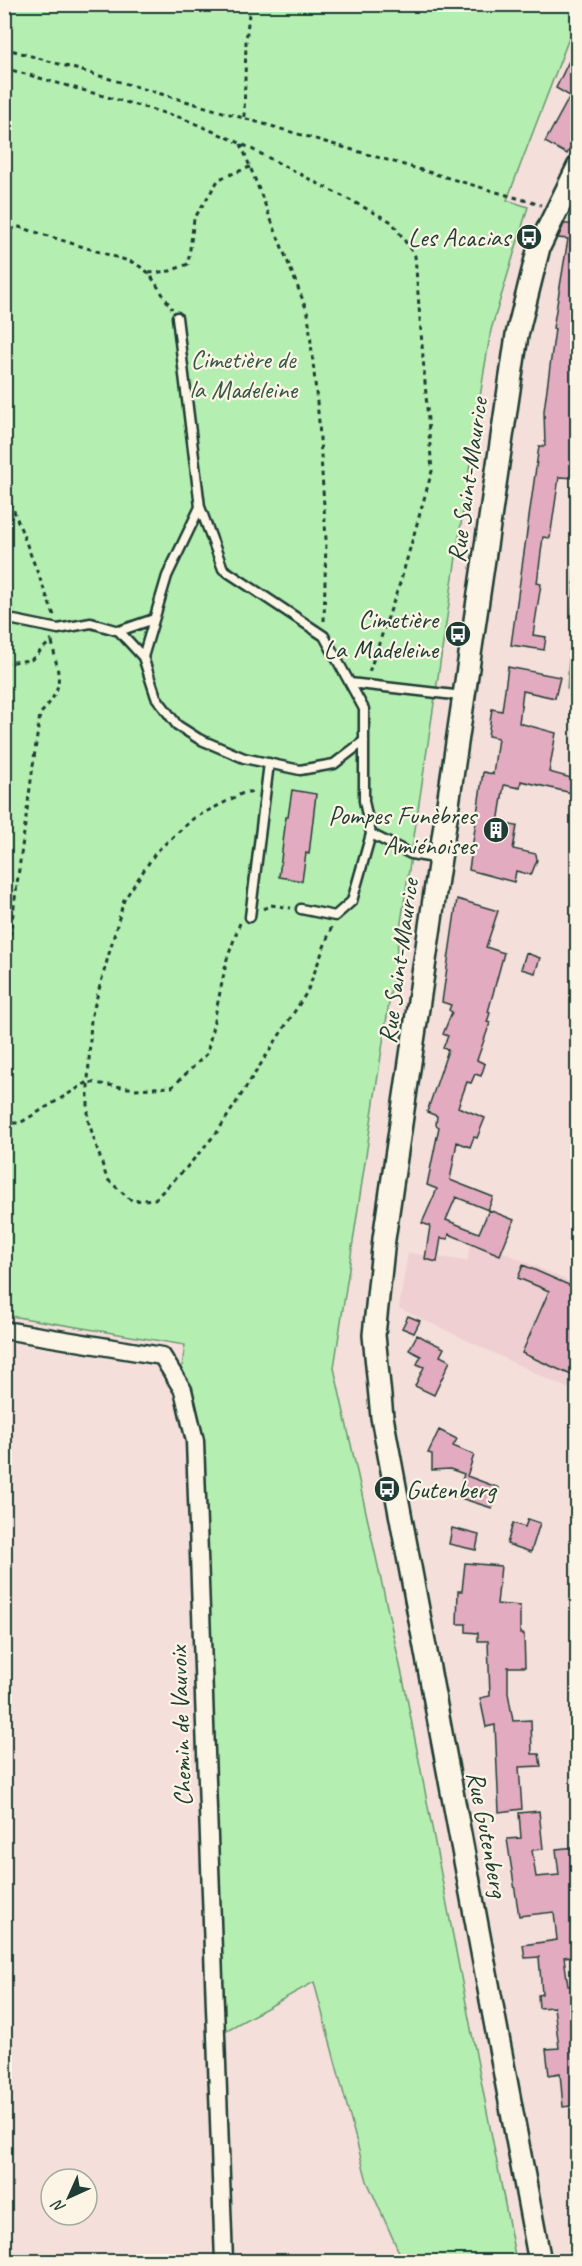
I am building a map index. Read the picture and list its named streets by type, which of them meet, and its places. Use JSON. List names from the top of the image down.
{
  "streets": {
    "street": ["Rue Saint-Maurice", "Chemin de Vauvoix", "Rue Gutenberg"]
  },
  "crossings": [
    ["Rue Saint-Maurice", "Rue Gutenberg"]
  ],
  "parks": ["Cimetière de la Madeleine"],
  "places": {
    "bus stop": ["Les Acacias", "Cimetière La Madeleine", "Gutenberg"],
    "building": ["Pompes Funèbres Amiénoises"]
  },
  "north": "bottom left"
}
